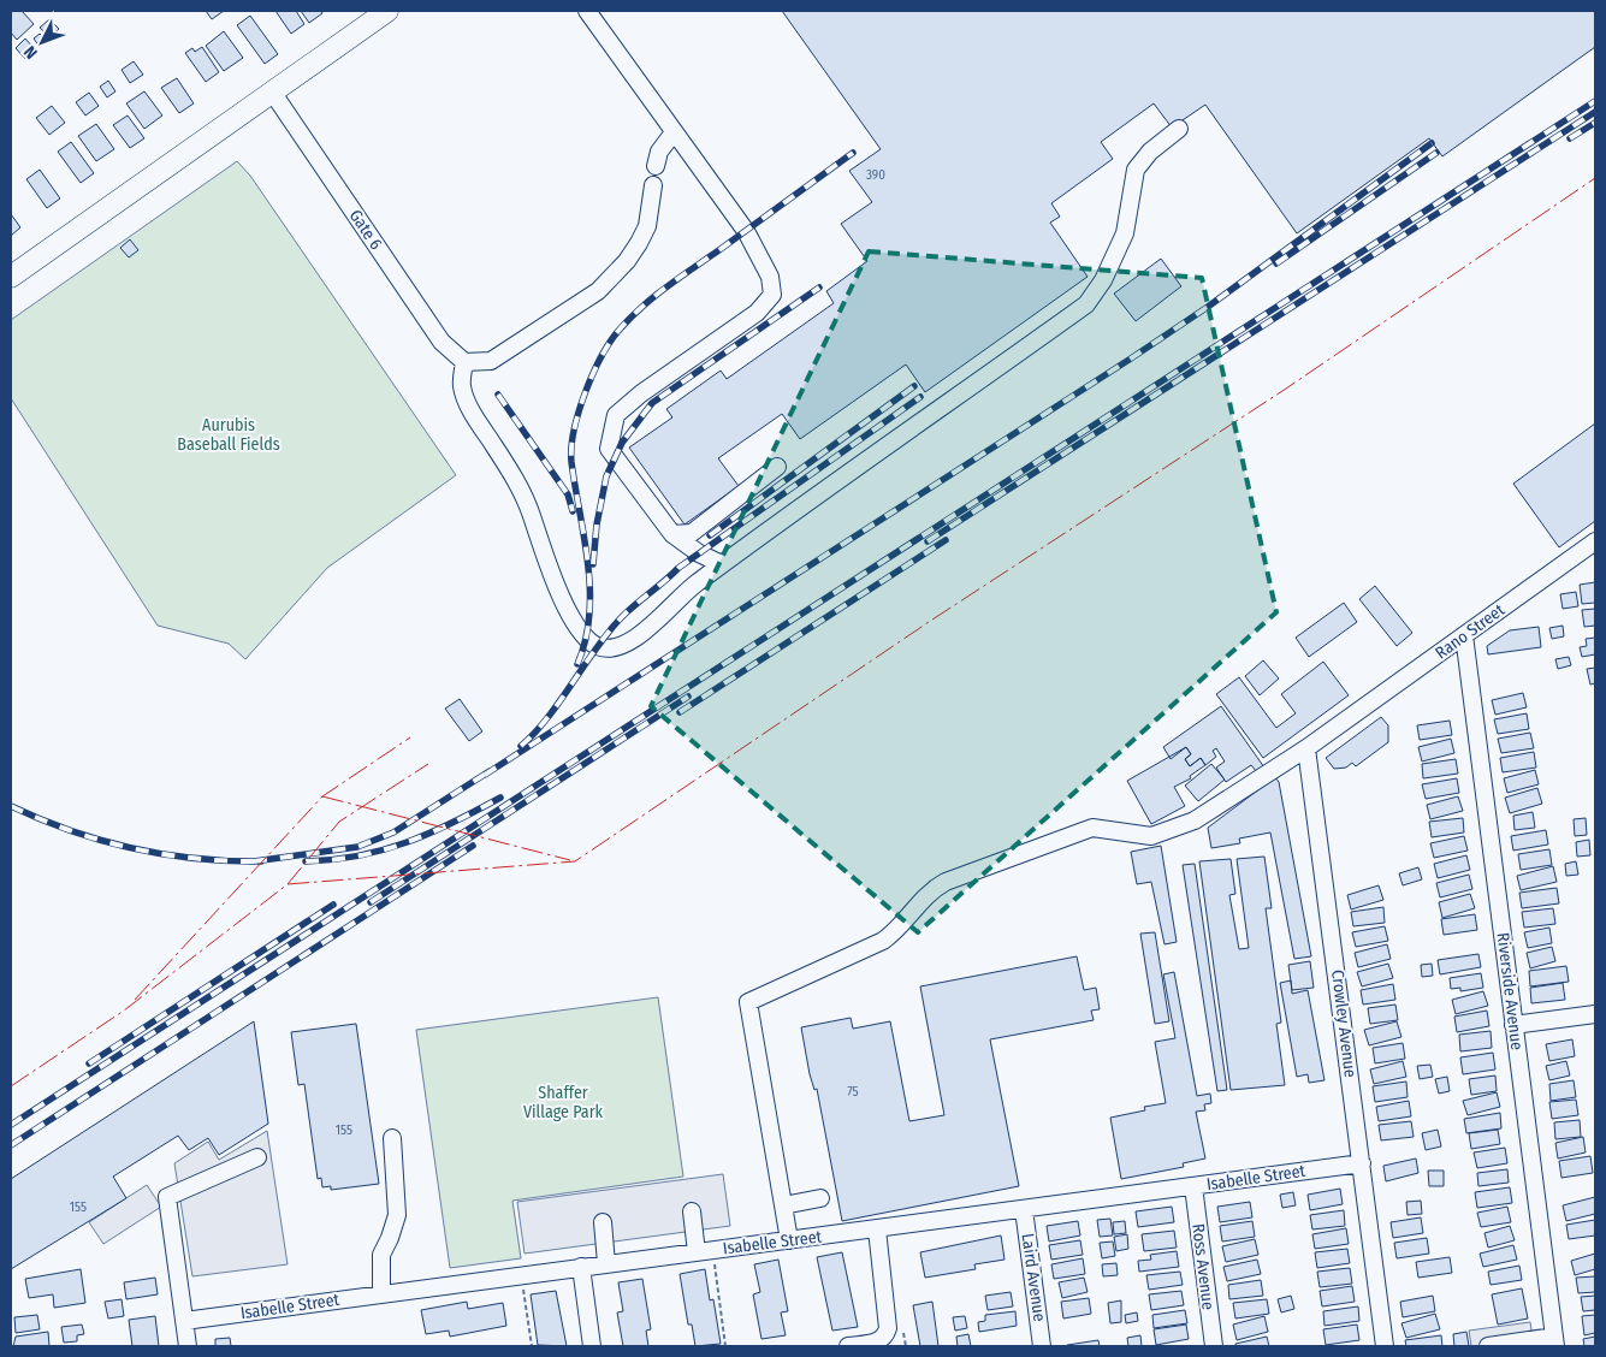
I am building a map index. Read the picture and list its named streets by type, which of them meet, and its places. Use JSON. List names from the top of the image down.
{
  "streets": {
    "street": [
      "Gate 6",
      "Rano Street",
      "Riverside Avenue",
      "Crowley Avenue",
      "Isabelle Street",
      "Ross Avenue",
      "Laird Avenue"
    ]
  },
  "crossings": [
    ["Rano Street", "Riverside Avenue"],
    ["Rano Street", "Crowley Avenue"],
    ["Crowley Avenue", "Isabelle Street"],
    ["Isabelle Street", "Ross Avenue"],
    ["Isabelle Street", "Laird Avenue"]
  ],
  "parks": ["Aurubis Baseball Fields", "Shaffer Village Park"],
  "house_numbers": [
    "390",
    "75",
    "155",
    "155"
  ],
  "north": "bottom left"
}
